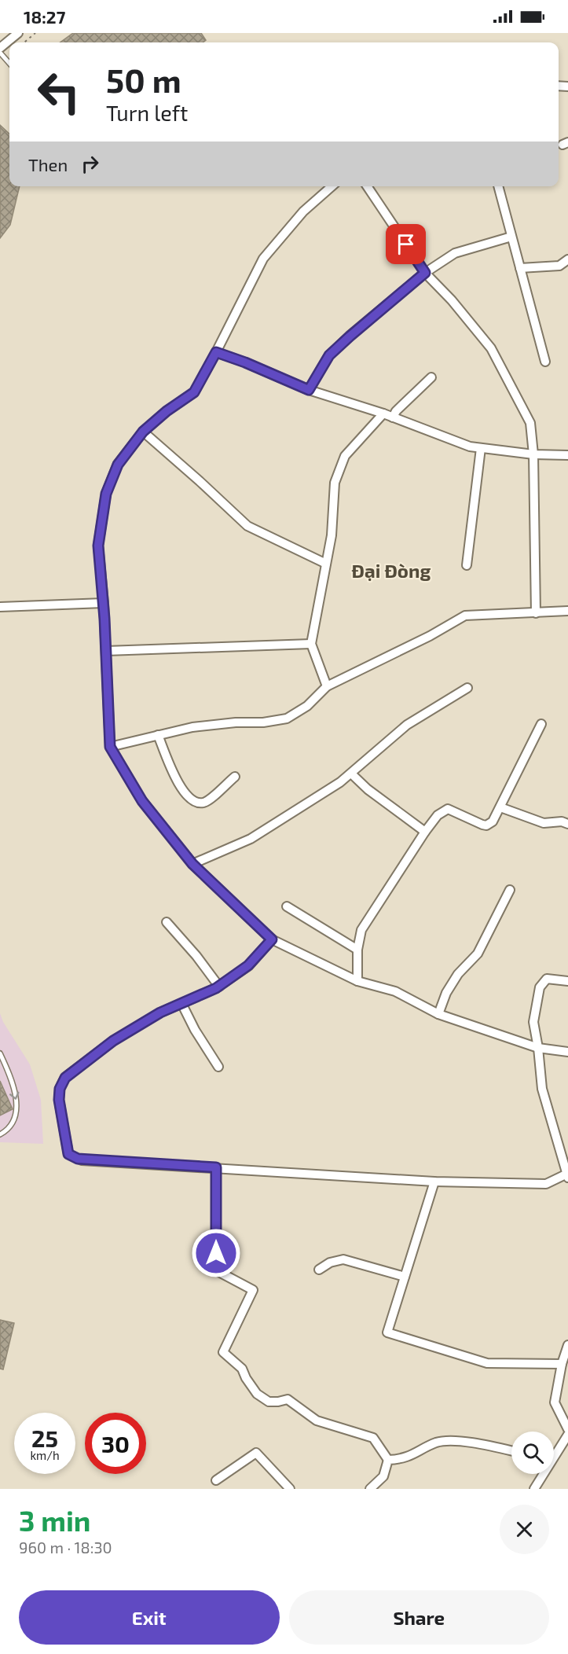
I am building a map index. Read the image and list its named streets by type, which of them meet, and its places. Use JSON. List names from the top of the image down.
{
  "districts": ["Đại Đòng"],
  "page": {
    "status": "18:27",
    "turn": ["50 m", "Turn left"],
    "then": "Then",
    "speed": "25 km/h",
    "limit": "30",
    "heading": ["3 min", "960 m · 18:30"],
    "buttons": ["Exit", "Share"]
  }
}
